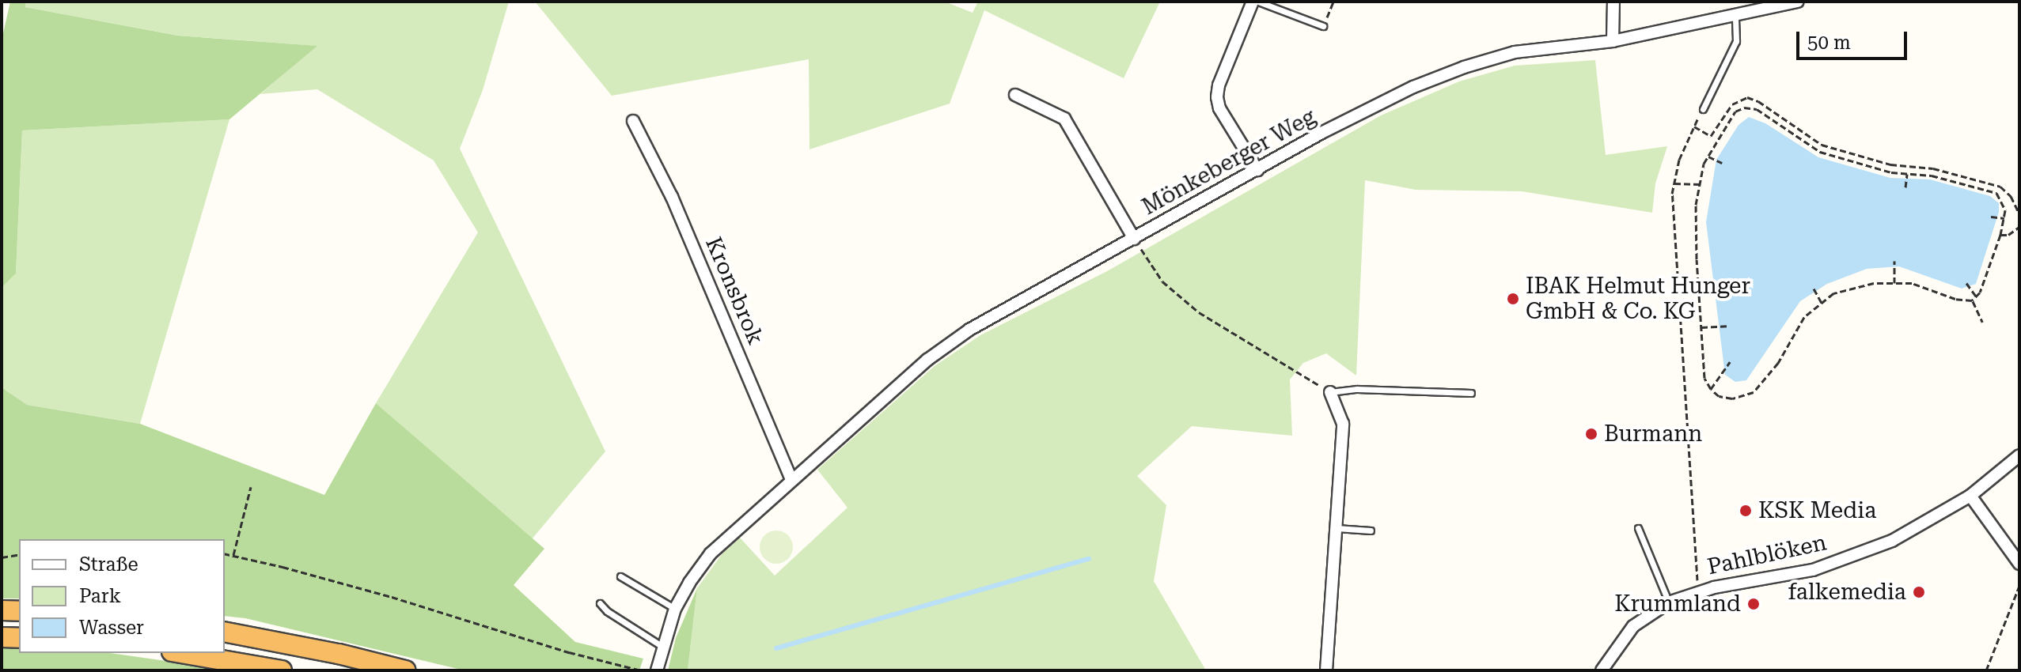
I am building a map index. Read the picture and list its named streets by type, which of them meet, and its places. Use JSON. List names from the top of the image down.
{
  "streets": {
    "street": ["Mönkeberger Weg", "Kronsbrok", "Pahlblöken"]
  },
  "crossings": [
    ["Mönkeberger Weg", "Kronsbrok"]
  ],
  "places": [
    "IBAK Helmut Hunger GmbH & Co. KG",
    "Burmann",
    "KSK Media",
    "falkemedia",
    "Krummland"
  ],
  "legend": ["Straße", "Park", "Wasser"],
  "scale_bar": "50 m"
}
